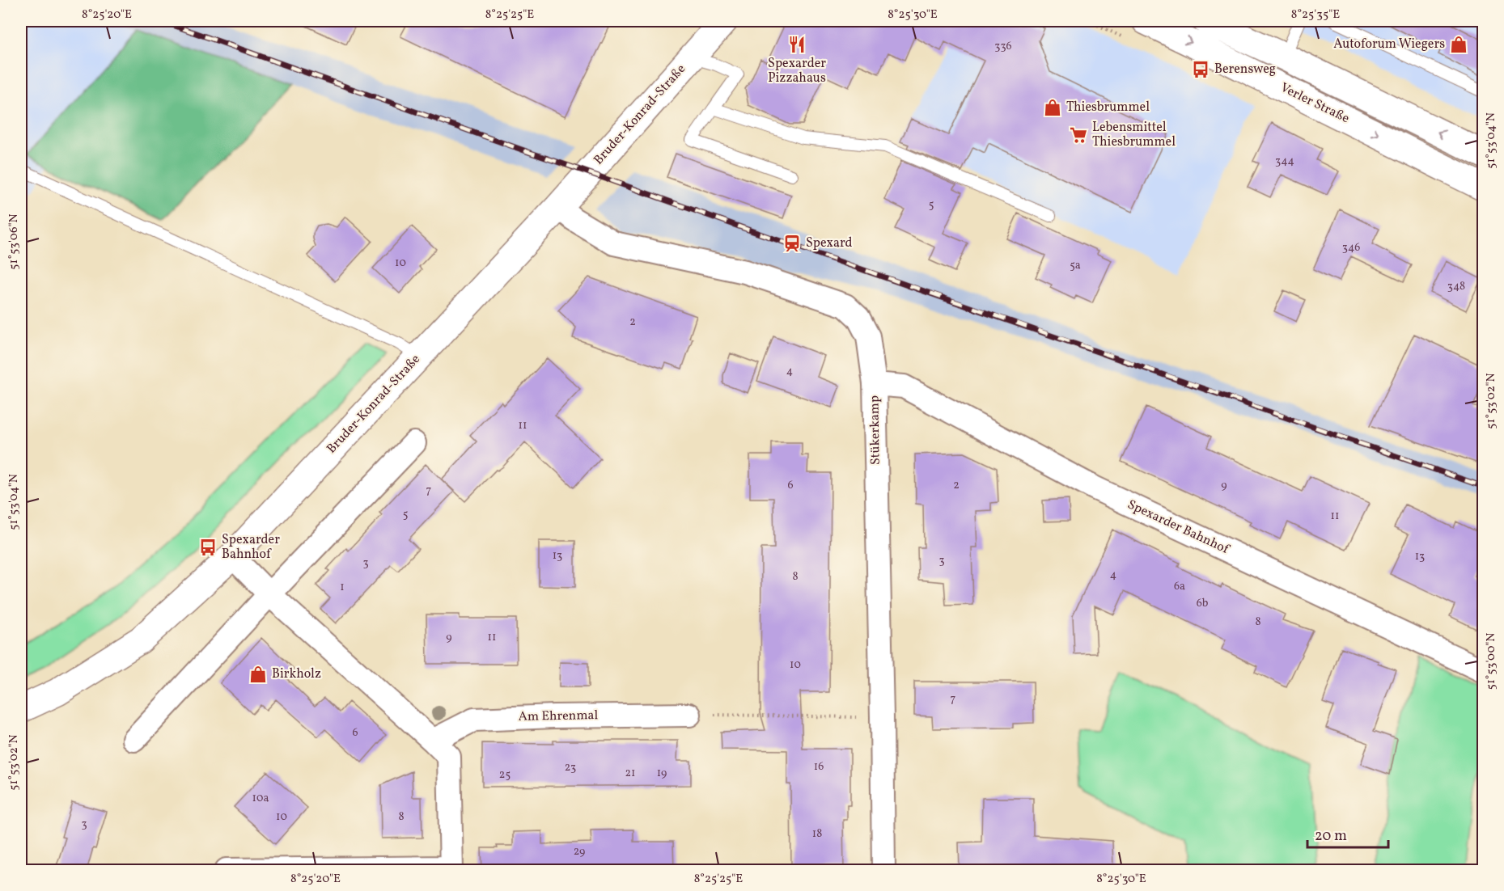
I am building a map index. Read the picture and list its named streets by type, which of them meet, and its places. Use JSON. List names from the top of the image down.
{
  "streets": {
    "street": [
      "Verler Straße",
      "Bruder-Konrad-Straße",
      "Stükerkamp",
      "Spexarder Bahnhof",
      "Am Ehrenmal"
    ]
  },
  "crossings": [
    ["Bruder-Konrad-Straße", "Stükerkamp"],
    ["Stükerkamp", "Spexarder Bahnhof"]
  ],
  "places": {
    "restaurant": ["Spexarder Pizzahaus"],
    "shop": ["Autoforum Wiegers", "Thiesbrummel", "Birkholz"],
    "bus stop": ["Berensweg", "Spexarder Bahnhof"],
    "supermarket": ["Lebensmittel Thiesbrummel"],
    "station": ["Spexard"]
  },
  "house_numbers": [
    "336",
    "344",
    "5",
    "346",
    "10",
    "5a",
    "348",
    "2",
    "4",
    "11",
    "6",
    "2",
    "9",
    "7",
    "5",
    "11",
    "13",
    "13",
    "3",
    "3",
    "4",
    "8",
    "6a",
    "1",
    "6b",
    "8",
    "9",
    "11",
    "10",
    "7",
    "6",
    "16",
    "23",
    "21",
    "19",
    "25",
    "10a",
    "10",
    "8",
    "3",
    "18",
    "29"
  ],
  "scale_bar": "20 m",
  "coordinates": [
    "8°25'20\"E",
    "8°25'25\"E",
    "8°25'30\"E",
    "8°25'35\"E",
    "51°53'04\"N",
    "51°53'06\"N",
    "51°53'02\"N",
    "51°53'00\"N"
  ]
}
